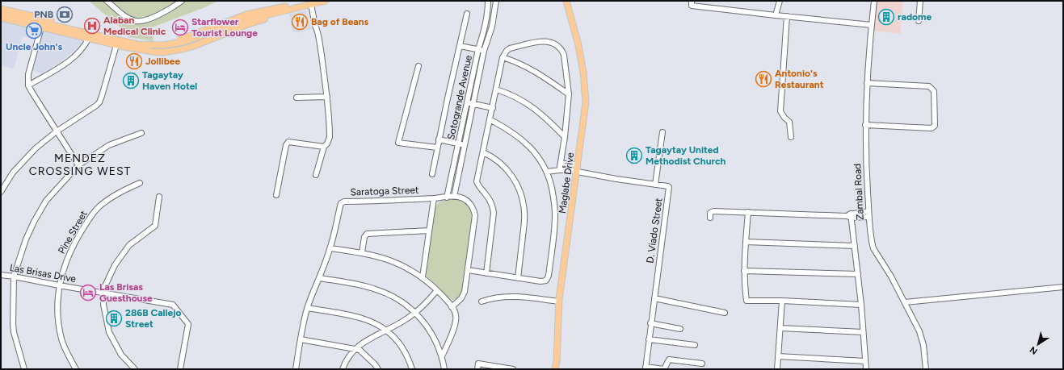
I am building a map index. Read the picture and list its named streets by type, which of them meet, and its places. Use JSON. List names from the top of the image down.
{
  "streets": {
    "main road": ["Maglabe Drive"],
    "street": [
      "Sotogrande Avenue",
      "Saratoga Street",
      "Zambal Road",
      "D. Viado Street",
      "Pine Street",
      "Las Brisas Drive"
    ]
  },
  "crossings": [
    ["Sotogrande Avenue", "Saratoga Street"],
    ["Maglabe Drive", "D. Viado Street"],
    ["Pine Street", "Las Brisas Drive"]
  ],
  "districts": ["MENDEZ CROSSING WEST"],
  "places": {
    "bank": ["PNB"],
    "building": [
      "radome",
      "Tagaytay Haven Hotel",
      "Tagaytay United Methodist Church",
      "286B Callejo Street"
    ],
    "restaurant": ["Bag of Beans", "Jollibee", "Antonio's Restaurant"],
    "hospital": ["Alaban Medical Clinic"],
    "hotel": ["Starflower Tourist Lounge", "Las Brisas Guesthouse"],
    "supermarket": ["Uncle John's"]
  },
  "north": "bottom left"
}
